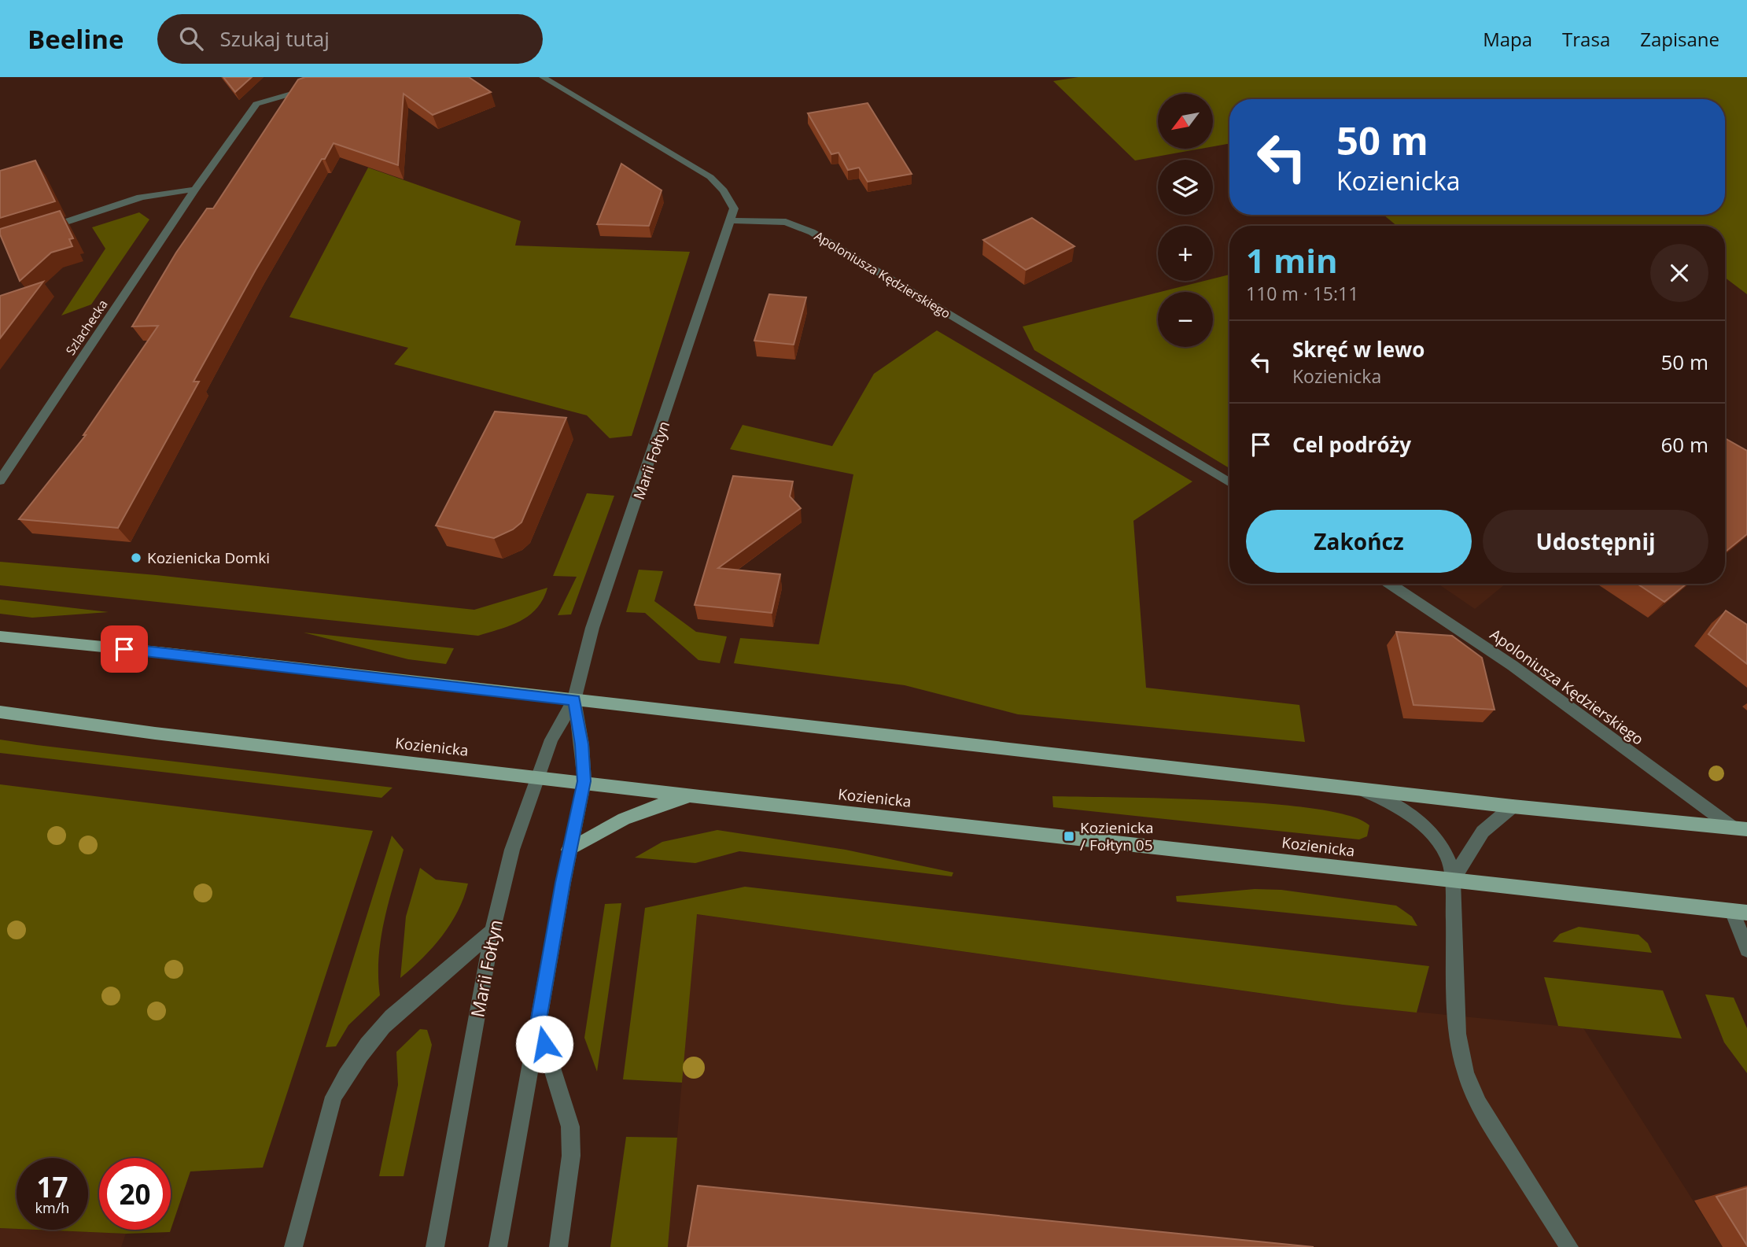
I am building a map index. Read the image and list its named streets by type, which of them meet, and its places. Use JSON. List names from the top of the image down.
{
  "streets": {
    "main road": ["Kozienicka"],
    "street": ["Apoloniusza Kędzierskiego", "Szlachecka", "Marii Fołtyn"]
  },
  "crossings": [
    ["Apoloniusza Kędzierskiego", "Marii Fołtyn"],
    ["Marii Fołtyn", "Kozienicka"]
  ],
  "places": {
    "other": ["Kozienicka Domki"],
    "transit": ["Kozienicka / Fołtyn 05"]
  },
  "north": "bottom left",
  "page": {
    "header": "Beeline",
    "search": "Szukaj tutaj",
    "nav": ["Mapa", "Trasa", "Zapisane"],
    "map_buttons": ["+", "−"],
    "turn": ["50 m", "Kozienicka"],
    "heading": ["1 min", "110 m · 15:11"],
    "list": [
      {
        "name": "Skręć w lewo",
        "note": "Kozienicka",
        "value": "50 m"
      },
      {
        "name": "Cel podróży",
        "value": "60 m"
      }
    ],
    "buttons": ["Zakończ", "Udostępnij"],
    "speed": "17 km/h",
    "limit": "20"
  }
}
